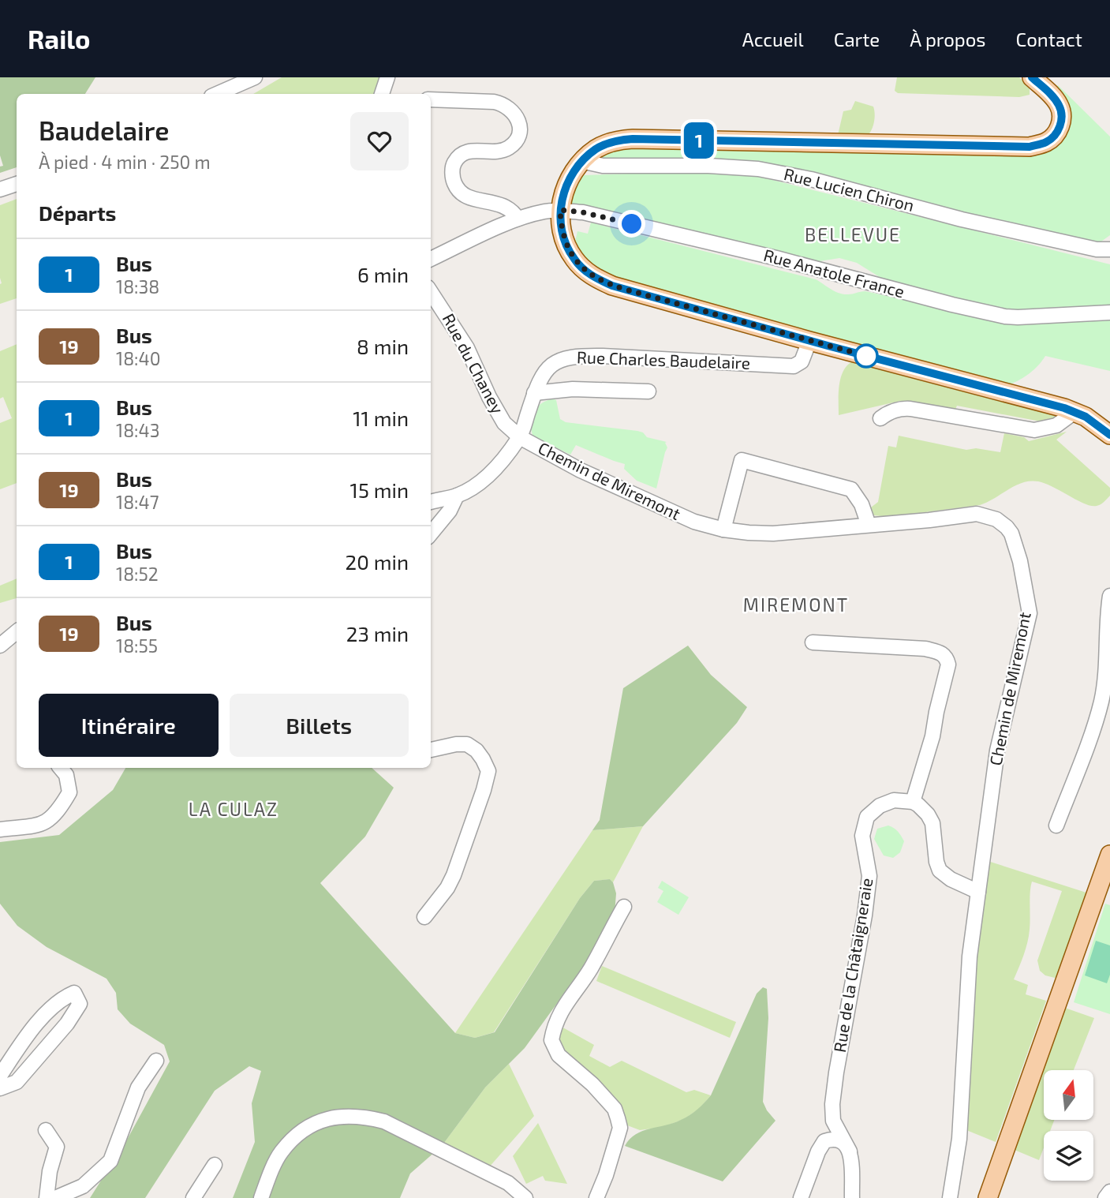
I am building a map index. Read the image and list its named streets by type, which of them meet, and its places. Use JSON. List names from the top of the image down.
{
  "streets": {
    "street": [
      "Rue Lucien Chiron",
      "Rue Anatole France",
      "Rue Charles Baudelaire",
      "Rue du Chaney",
      "Chemin de Miremont",
      "Rue de la Châtaigneraie"
    ]
  },
  "crossings": [
    ["Rue Charles Baudelaire", "Rue du Chaney"],
    ["Rue Charles Baudelaire", "Chemin de Miremont"],
    ["Rue du Chaney", "Chemin de Miremont"]
  ],
  "districts": ["BELLEVUE", "MIREMONT", "LA CULAZ"],
  "lines": ["bus line 1"],
  "north": "top",
  "page": {
    "header": "Railo",
    "nav": [
      "Accueil",
      "Carte",
      "À propos",
      "Contact"
    ],
    "on_map": "1",
    "heading": [
      ["Baudelaire", "À pied · 4 min · 250 m"],
      "Départs"
    ],
    "list": [
      {
        "mark": "1",
        "name": "Bus",
        "note": "18:38",
        "value": "6 min"
      },
      {
        "mark": "19",
        "name": "Bus",
        "note": "18:40",
        "value": "8 min"
      },
      {
        "mark": "1",
        "name": "Bus",
        "note": "18:43",
        "value": "11 min"
      },
      {
        "mark": "19",
        "name": "Bus",
        "note": "18:47",
        "value": "15 min"
      },
      {
        "mark": "1",
        "name": "Bus",
        "note": "18:52",
        "value": "20 min"
      },
      {
        "mark": "19",
        "name": "Bus",
        "note": "18:55",
        "value": "23 min"
      }
    ],
    "buttons": ["Itinéraire", "Billets"]
  }
}
